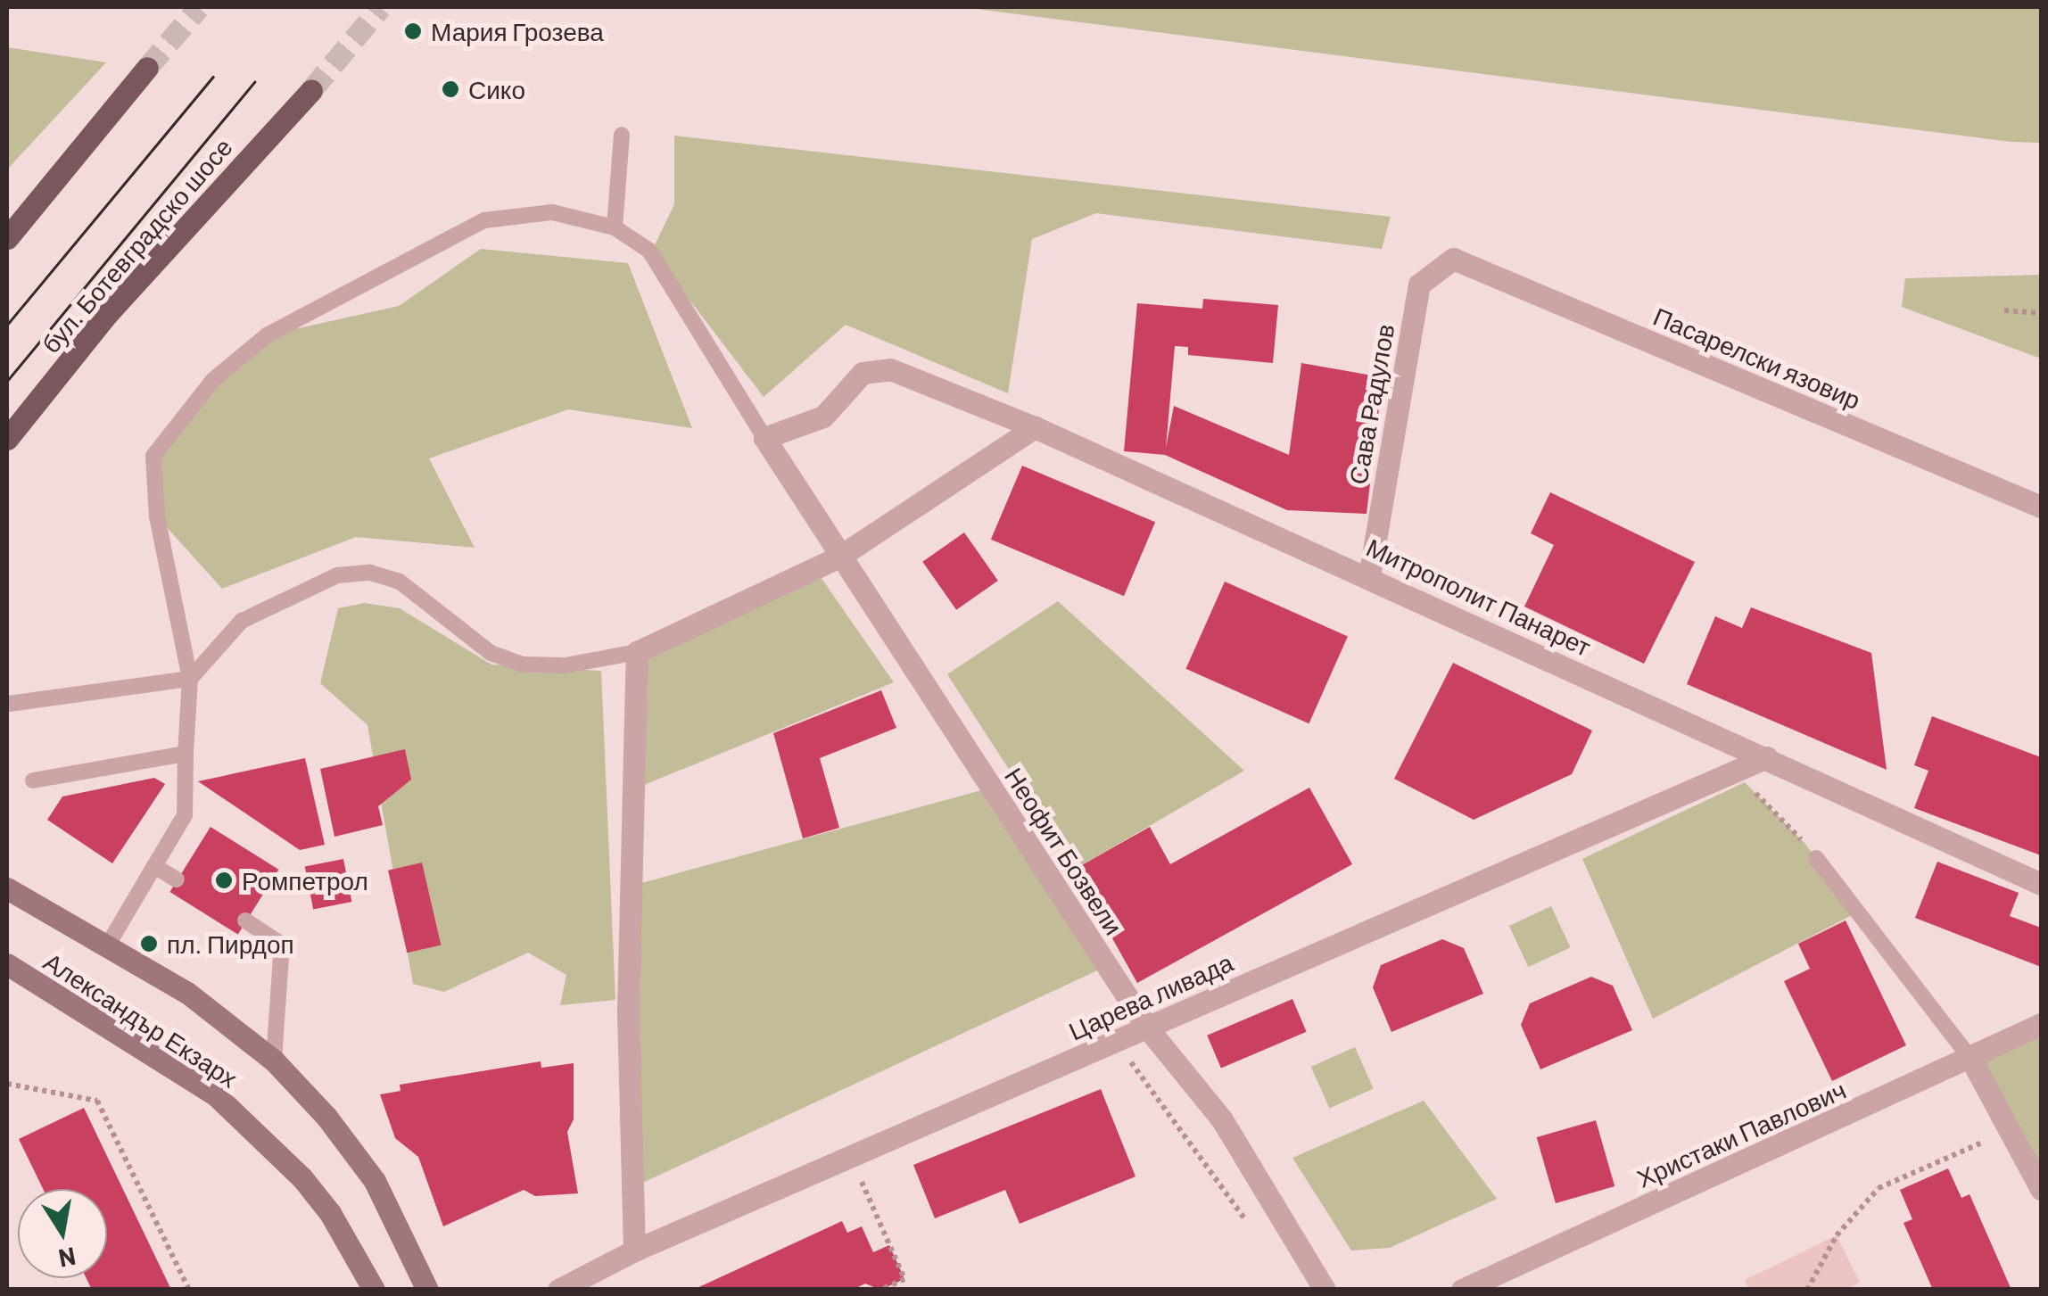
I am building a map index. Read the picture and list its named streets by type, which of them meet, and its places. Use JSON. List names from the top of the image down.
{
  "streets": {
    "main road": ["бул. Ботевградско шосе"],
    "street": [
      "Пасарелски язовир",
      "Сава Радулов",
      "Митрополит Панарет",
      "Неофит Бозвели",
      "Царева ливада",
      "Александър Екзарх",
      "Христаки Павлович"
    ]
  },
  "crossings": [
    ["Пасарелски язовир", "Сава Радулов"],
    ["Сава Радулов", "Митрополит Панарет"],
    ["Митрополит Панарет", "Неофит Бозвели"],
    ["Митрополит Панарет", "Царева ливада"],
    ["Неофит Бозвели", "Царева ливада"]
  ],
  "places": [
    "Мария Грозева",
    "Сико",
    "Ромпетрол",
    "пл. Пирдоп"
  ],
  "north": "bottom"
}
